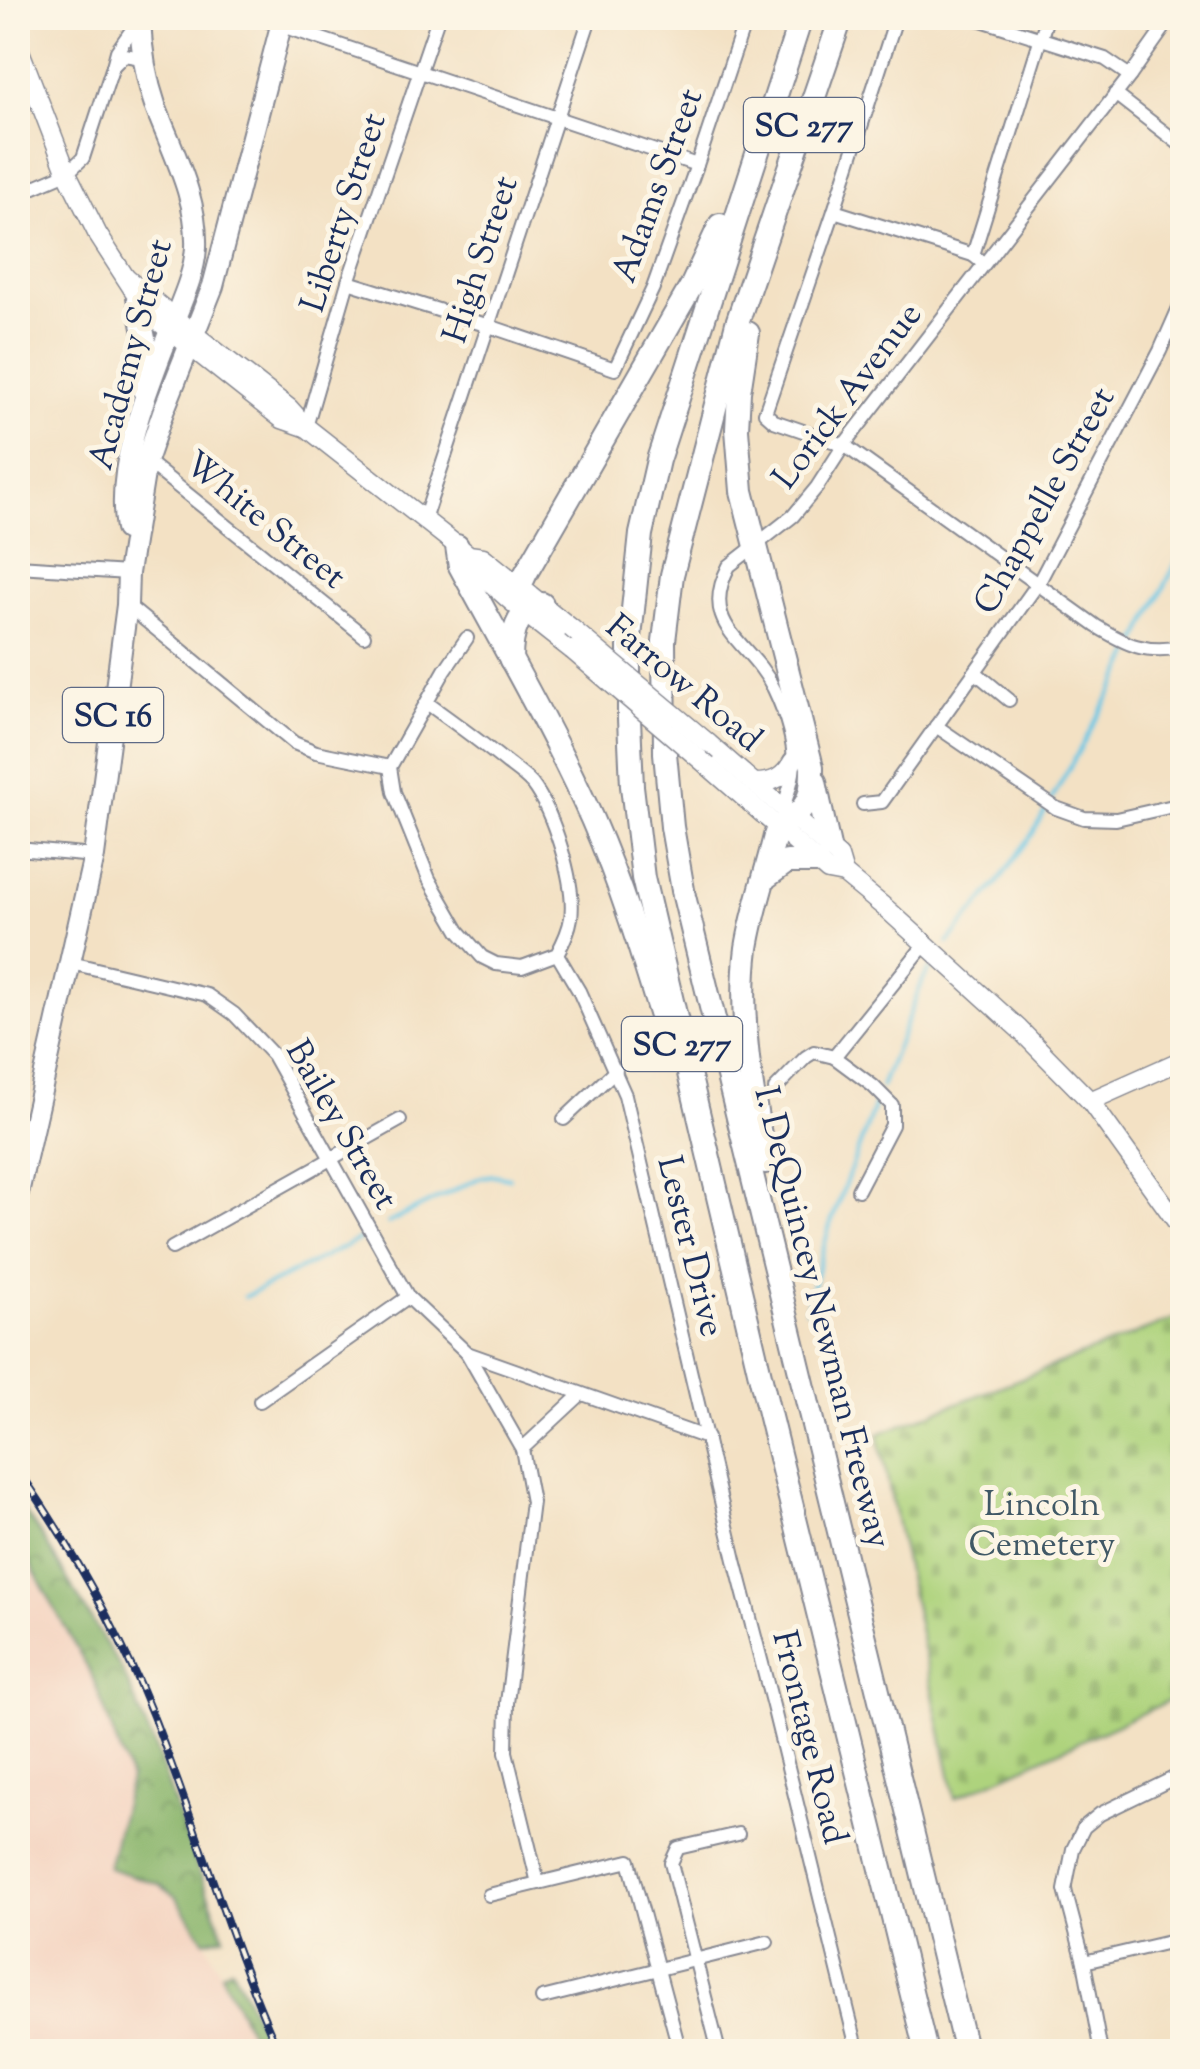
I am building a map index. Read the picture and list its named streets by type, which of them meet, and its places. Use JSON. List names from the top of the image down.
{
  "streets": {
    "highway": ["SC 277", "I. DeQuincey Newman Freeway"],
    "main road": ["Academy Street", "Farrow Road", "SC 16"],
    "street": [
      "Adams Street",
      "Liberty Street",
      "High Street",
      "Lorick Avenue",
      "Chappelle Street",
      "White Street",
      "Bailey Street",
      "Lester Drive",
      "Frontage Road"
    ]
  },
  "crossings": [
    ["Adams Street", "High Street"],
    ["Liberty Street", "Farrow Road"],
    ["High Street", "Farrow Road"],
    ["Academy Street", "White Street"],
    ["Academy Street", "Farrow Road"],
    ["Academy Street", "SC 16"],
    ["White Street", "SC 16"],
    ["Farrow Road", "SC 16"],
    ["SC 16", "Bailey Street"],
    ["Bailey Street", "Lester Drive"],
    ["Bailey Street", "Frontage Road"],
    ["Lester Drive", "Frontage Road"]
  ],
  "parks": ["Lincoln Cemetery"]
}
